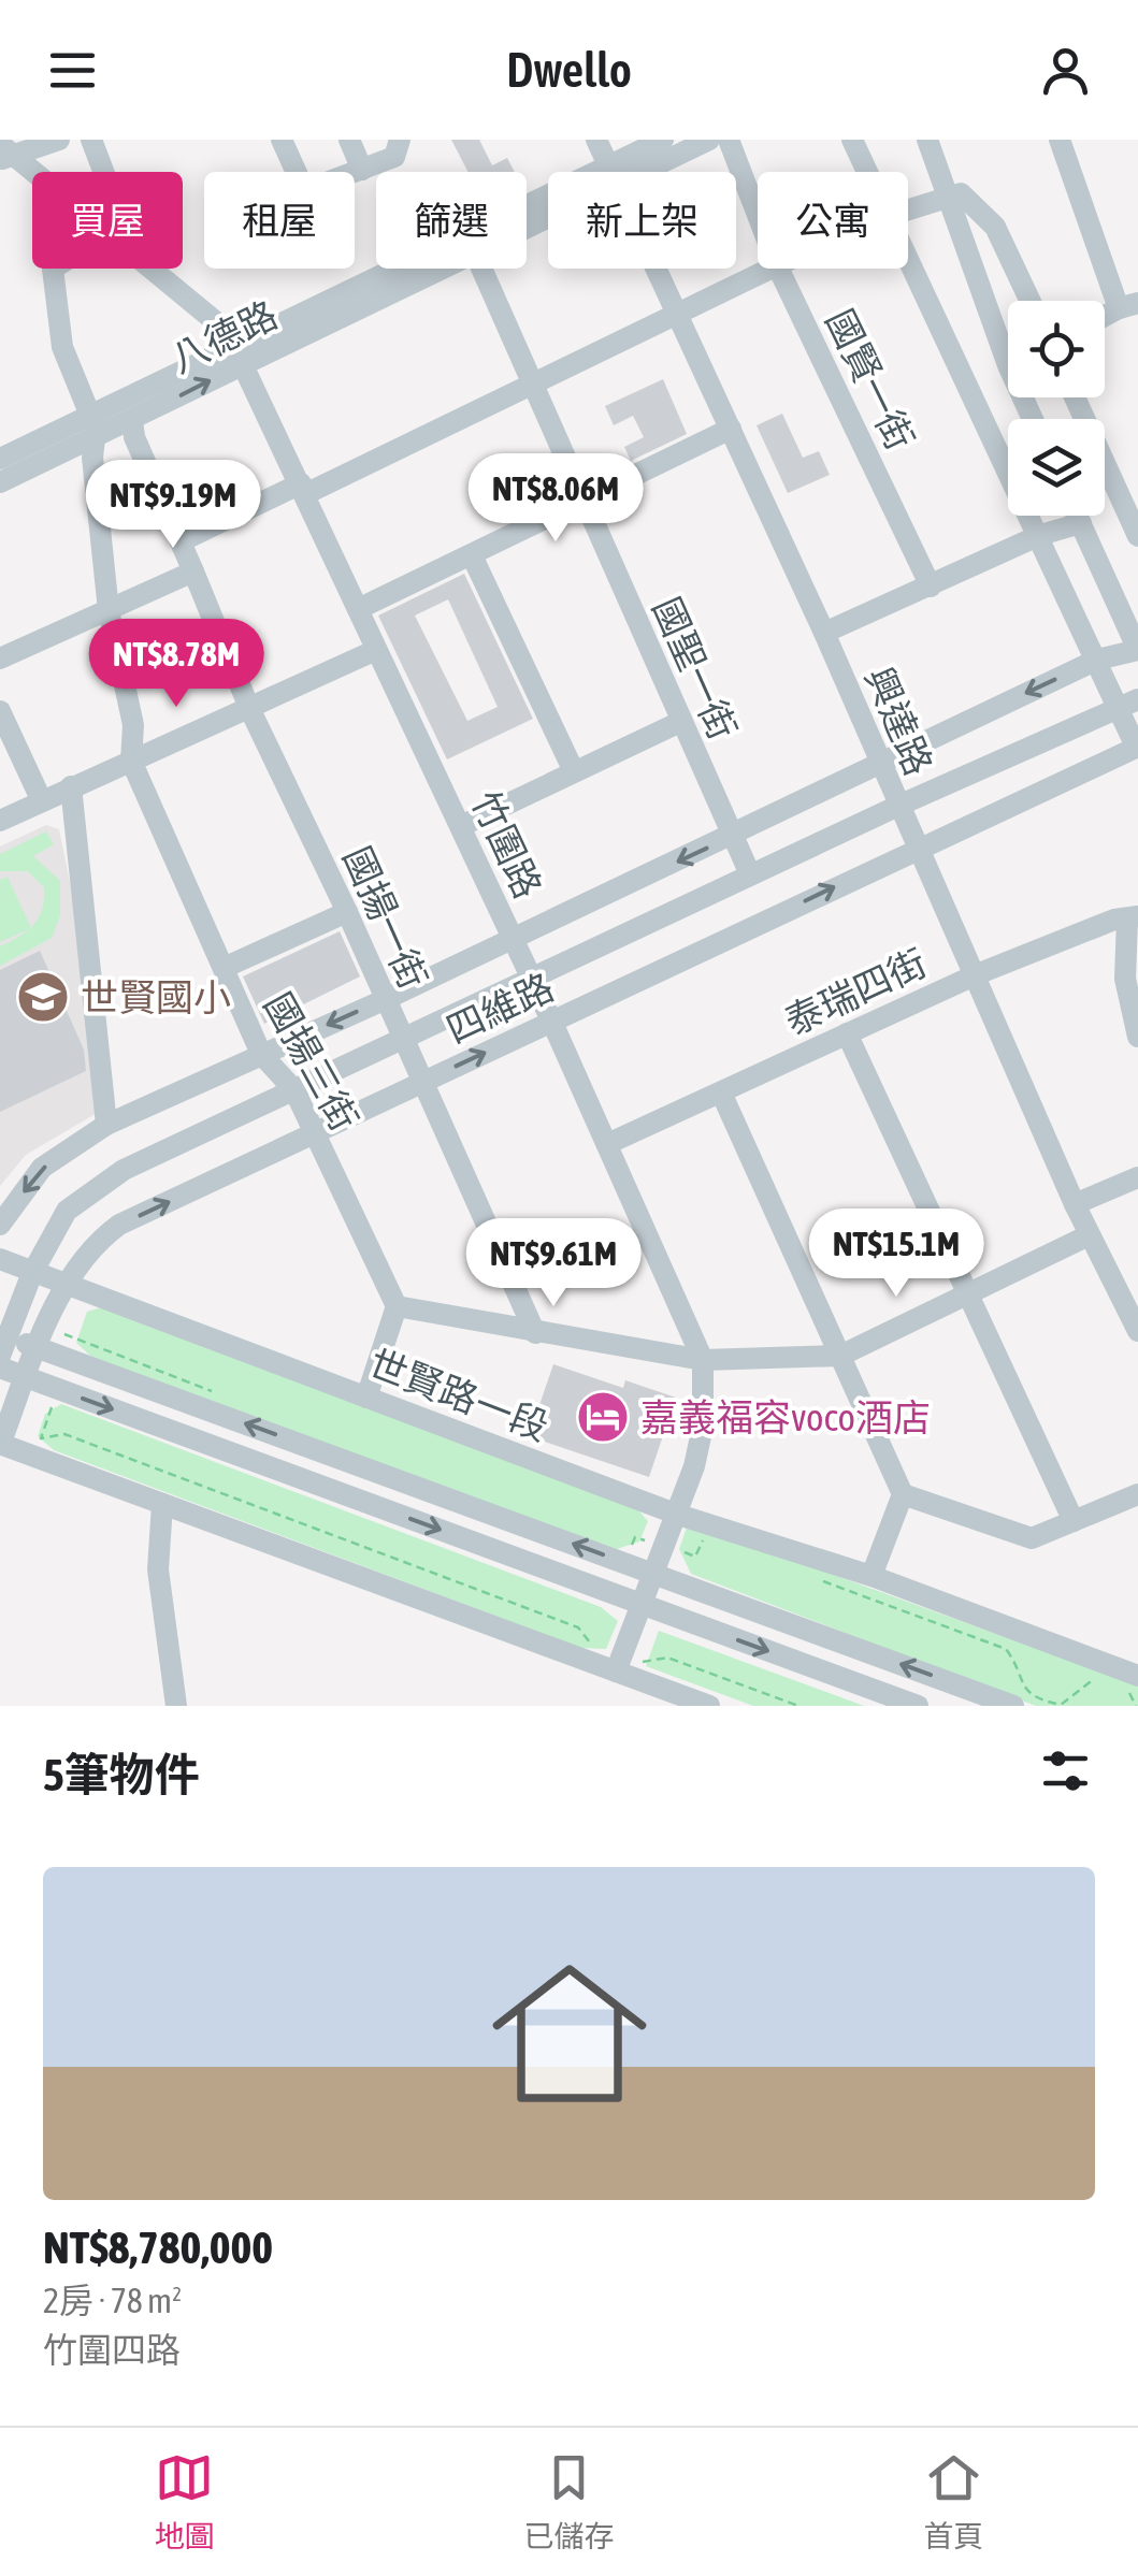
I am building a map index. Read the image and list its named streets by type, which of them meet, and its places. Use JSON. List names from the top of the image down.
{
  "streets": {
    "street": [
      "八德路",
      "國賢一街",
      "國聖一街",
      "興達路",
      "竹圍路",
      "國揚一街",
      "泰瑞四街",
      "四維路",
      "國揚三街",
      "世賢路一段"
    ]
  },
  "crossings": [
    ["八德路", "竹圍路"],
    ["八德路", "國揚一街"],
    ["國聖一街", "四維路"],
    ["興達路", "泰瑞四街"],
    ["興達路", "四維路"],
    ["竹圍路", "泰瑞四街"],
    ["竹圍路", "四維路"],
    ["竹圍路", "世賢路一段"],
    ["國揚一街", "四維路"],
    ["四維路", "國揚三街"],
    ["四維路", "世賢路一段"]
  ],
  "places": {
    "school or university": ["世賢國小"],
    "hotel": ["嘉義福容voco酒店"]
  },
  "page": {
    "header": "Dwello",
    "chip": [
      "買屋",
      "租屋",
      "篩選",
      "新上架",
      "公寓"
    ],
    "price": [
      "NT$8.06M",
      "NT$9.19M",
      "NT$8.78M",
      "NT$15.1M",
      "NT$9.61M"
    ],
    "heading": "5筆物件",
    "list": [
      {
        "name": "NT$8,780,000",
        "note": "2房 · 78 m² · 竹圍四路"
      }
    ],
    "tabs": ["地圖", "已儲存", "首頁"]
  }
}
